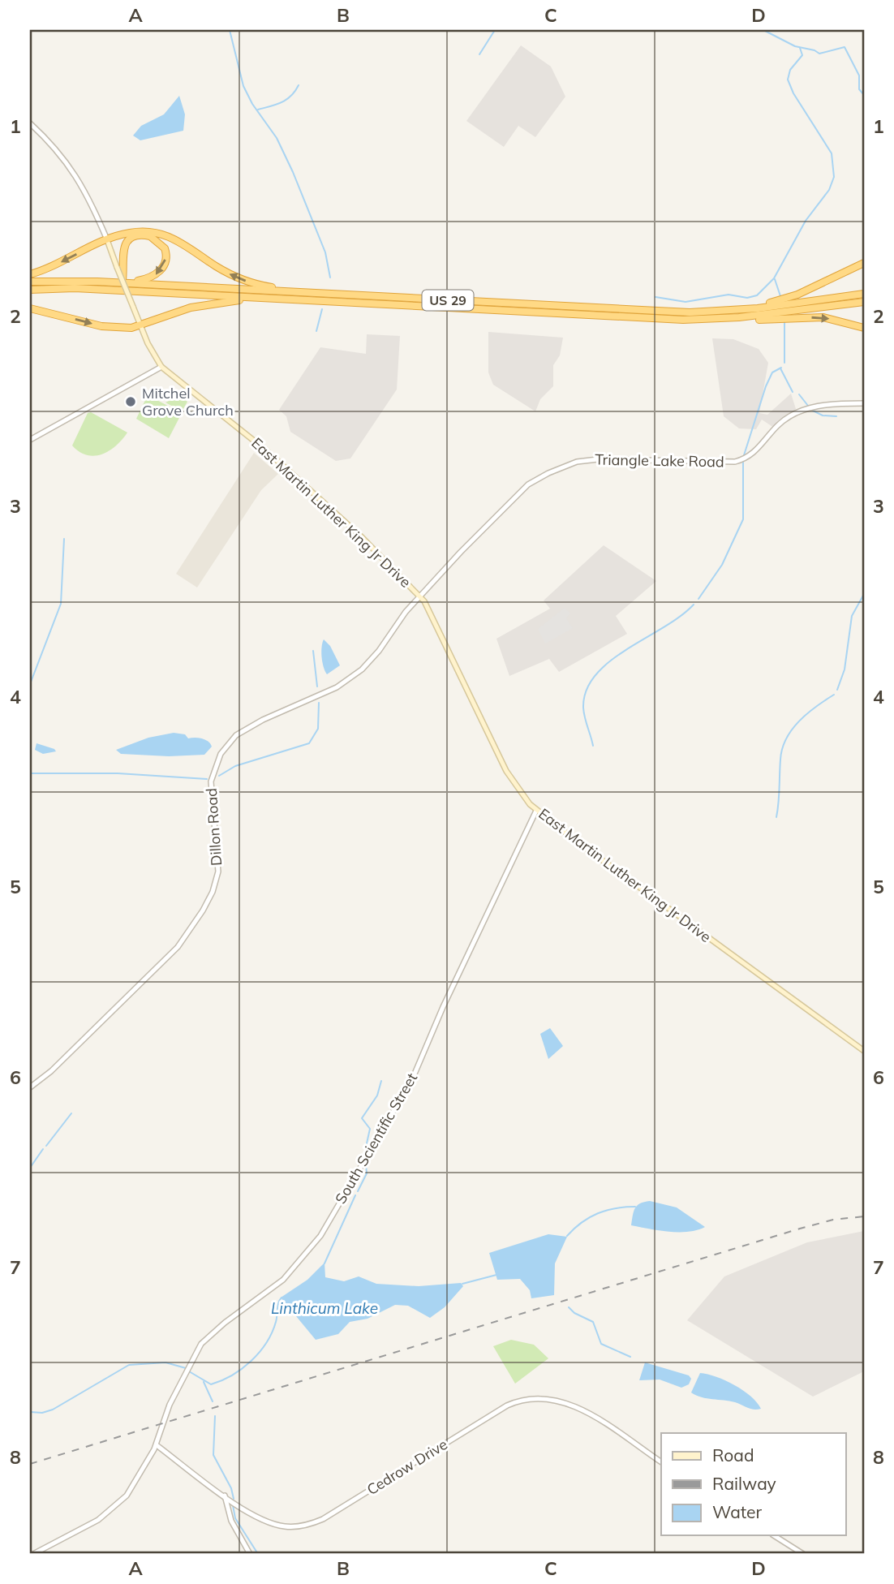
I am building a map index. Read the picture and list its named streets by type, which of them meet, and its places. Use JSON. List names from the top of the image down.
{
  "streets": {
    "highway": ["US 29"],
    "main road": ["East Martin Luther King Jr Drive"],
    "street": [
      "Triangle Lake Road",
      "Dillon Road",
      "South Scientific Street",
      "Cedrow Drive"
    ]
  },
  "crossings": [
    ["US 29", "East Martin Luther King Jr Drive"],
    ["Triangle Lake Road", "East Martin Luther King Jr Drive"],
    ["Triangle Lake Road", "Dillon Road"],
    ["East Martin Luther King Jr Drive", "Dillon Road"],
    ["East Martin Luther King Jr Drive", "South Scientific Street"],
    ["South Scientific Street", "Cedrow Drive"]
  ],
  "water": ["Linthicum Lake"],
  "places": ["Mitchel Grove Church"],
  "legend": ["Road", "Railway", "Water"],
  "grid": {
    "columns": [
      "A",
      "B",
      "C",
      "D"
    ],
    "rows": [
      "1",
      "2",
      "3",
      "4",
      "5",
      "6",
      "7",
      "8"
    ]
  }
}
